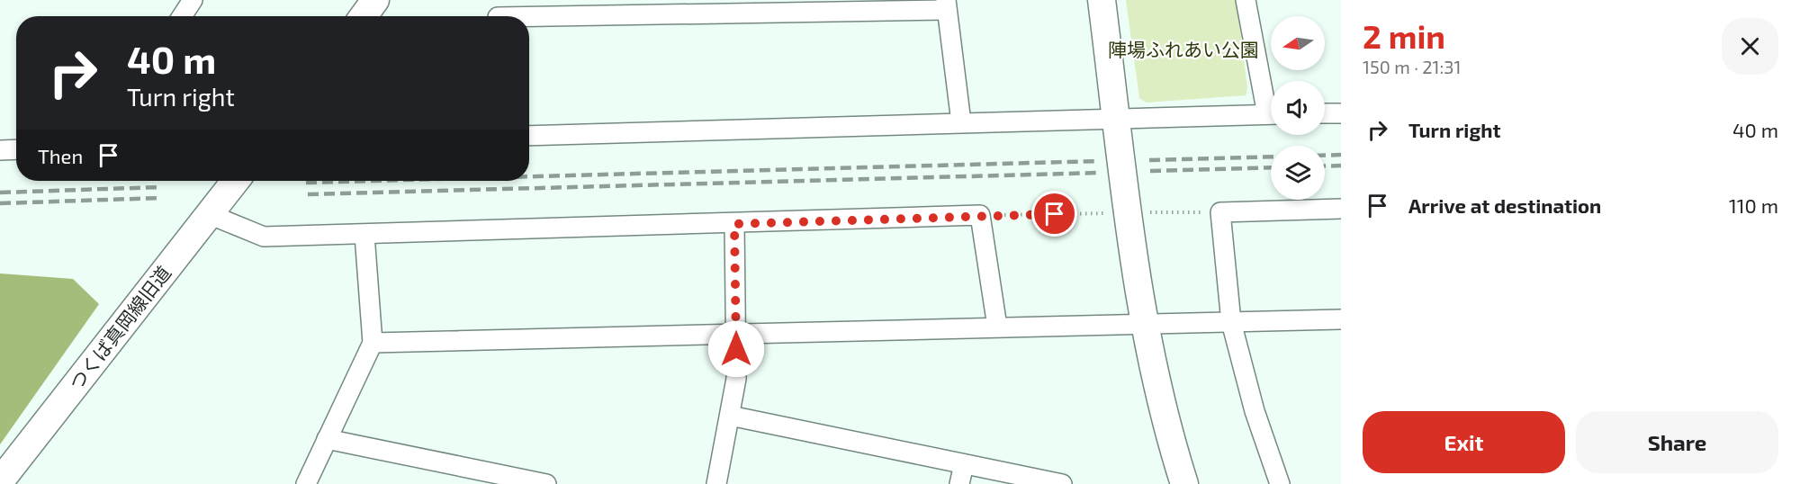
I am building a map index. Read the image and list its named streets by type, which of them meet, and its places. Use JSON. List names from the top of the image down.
{
  "streets": {
    "street": ["つくば真岡線旧道"]
  },
  "parks": ["陣場ふれあい公園"],
  "north": "left",
  "page": {
    "heading": ["2 min", "150 m · 21:31"],
    "turn": ["40 m", "Turn right"],
    "list": [
      {
        "name": "Turn right",
        "value": "40 m"
      },
      {
        "name": "Arrive at destination",
        "value": "110 m"
      }
    ],
    "then": "Then",
    "buttons": ["Exit", "Share"]
  }
}
